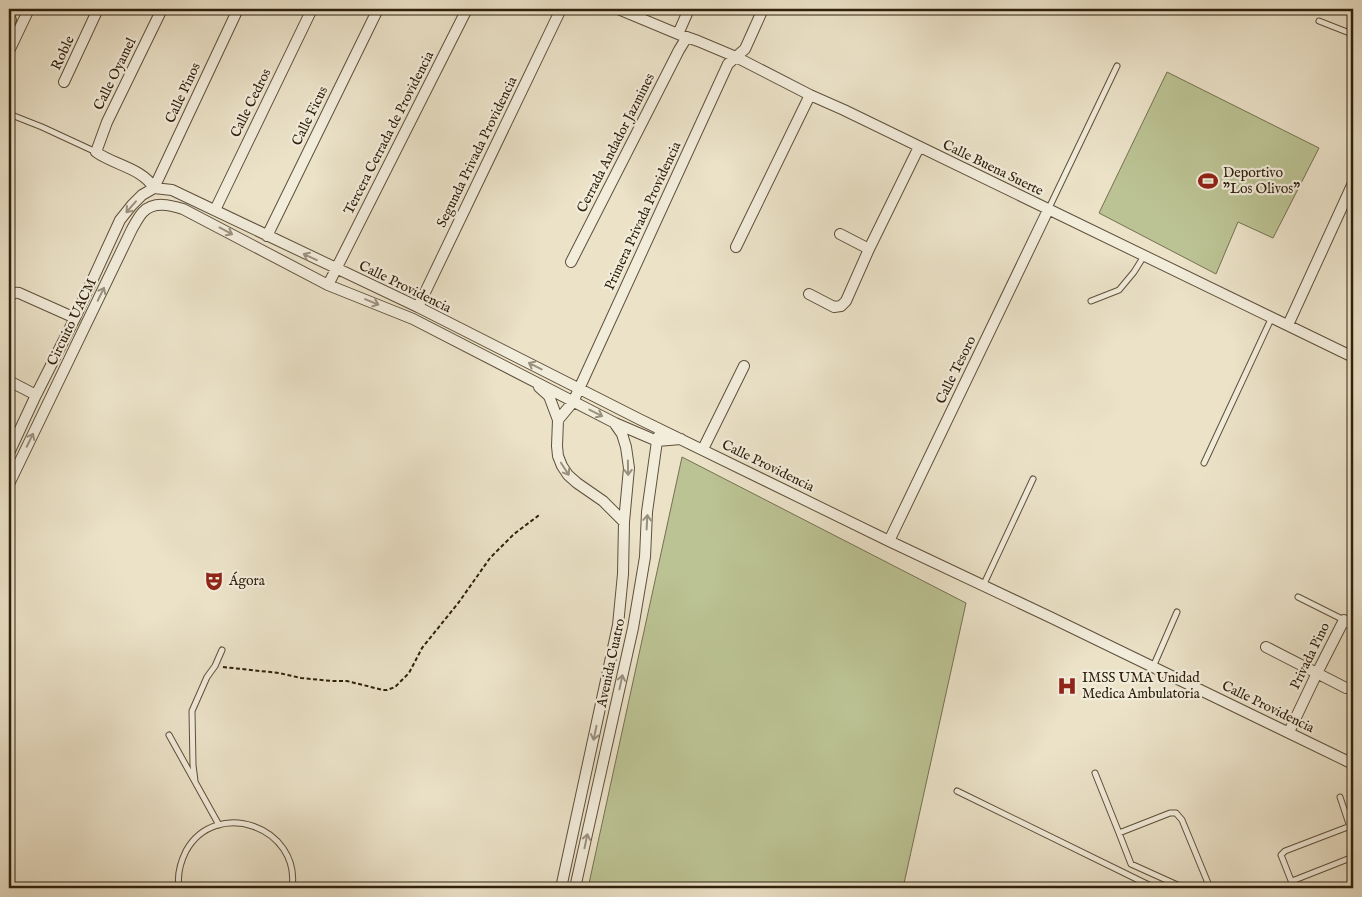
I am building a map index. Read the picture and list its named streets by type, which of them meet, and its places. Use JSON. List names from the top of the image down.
{
  "streets": {
    "street": [
      "Roble",
      "Calle Oyamel",
      "Calle Pinos",
      "Calle Cedros",
      "Calle Ficus",
      "Tercera Cerrada de Providencia",
      "Cerrada Andador Jazmines",
      "Segunda Privada Providencia",
      "Calle Buena Suerte",
      "Primera Privada Providencia",
      "Calle Providencia",
      "Circuito UACM",
      "Calle Tesoro",
      "Privada Pino",
      "Avenida Cuatro"
    ]
  },
  "crossings": [
    ["Calle Pinos", "Calle Providencia"],
    ["Calle Cedros", "Calle Providencia"],
    ["Calle Ficus", "Calle Providencia"],
    ["Tercera Cerrada de Providencia", "Calle Providencia"],
    ["Cerrada Andador Jazmines", "Calle Buena Suerte"],
    ["Segunda Privada Providencia", "Calle Providencia"],
    ["Calle Buena Suerte", "Primera Privada Providencia"],
    ["Calle Buena Suerte", "Calle Tesoro"],
    ["Primera Privada Providencia", "Calle Providencia"],
    ["Calle Providencia", "Circuito UACM"],
    ["Calle Providencia", "Calle Tesoro"],
    ["Calle Providencia", "Privada Pino"],
    ["Calle Providencia", "Avenida Cuatro"]
  ],
  "places": {
    "sports": ["Deportivo \"Los Olivos\""],
    "theatre": ["Ágora"],
    "hospital": ["IMSS UMA Unidad Medica Ambulatoria"]
  }
}
